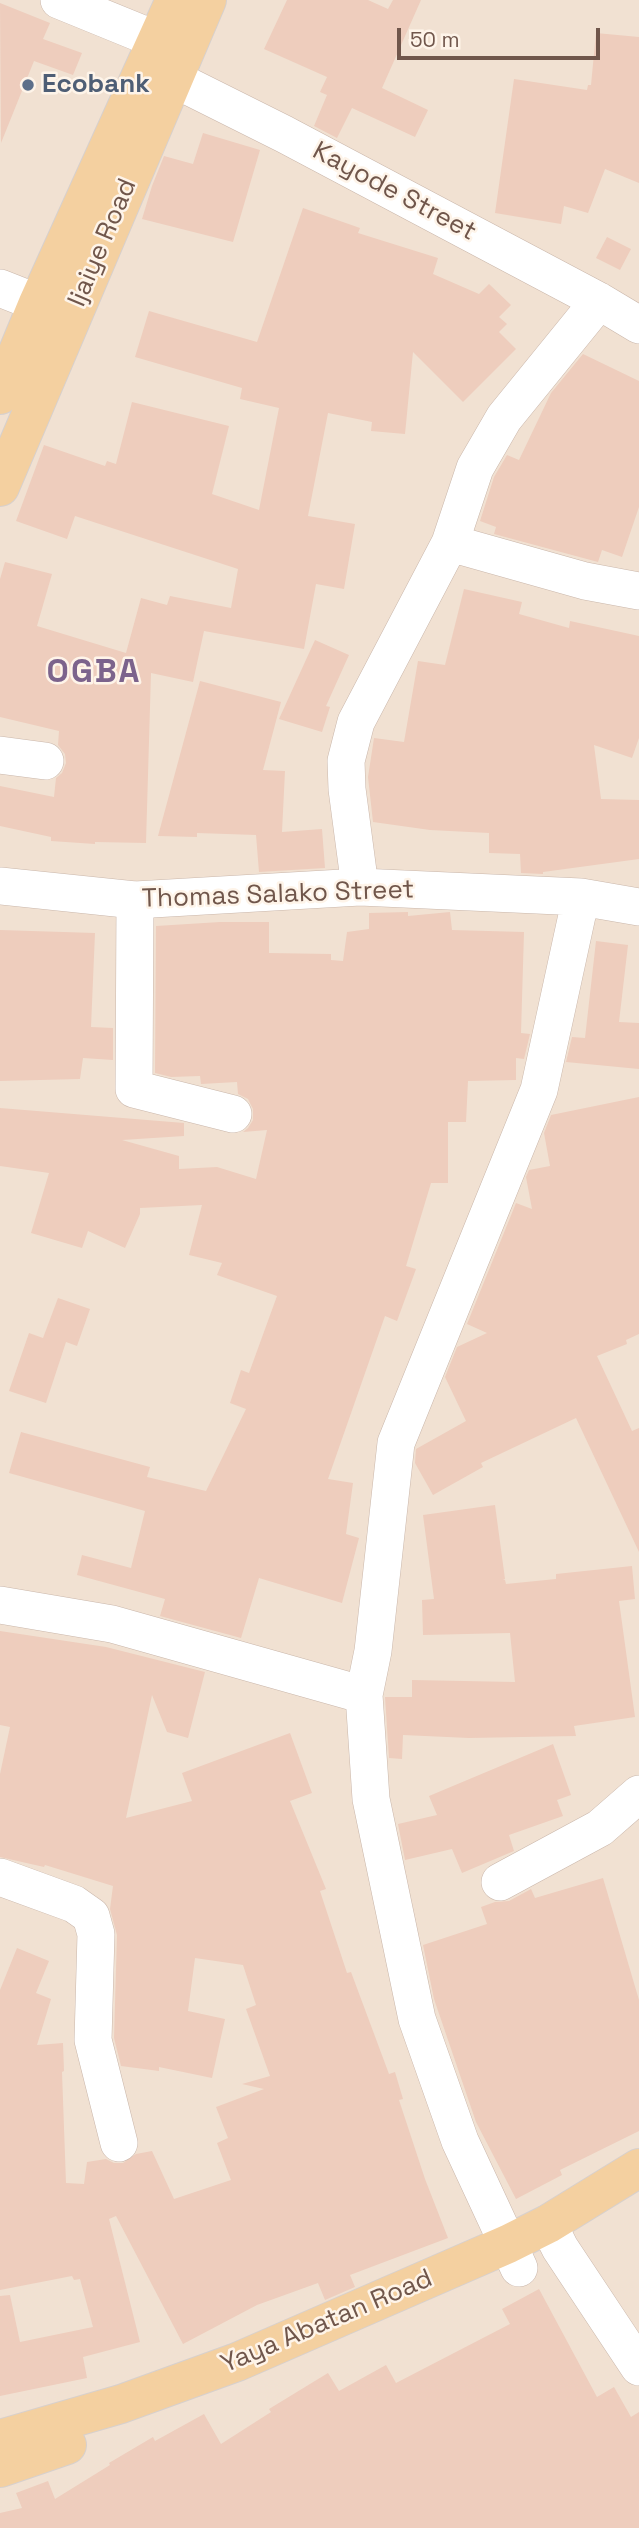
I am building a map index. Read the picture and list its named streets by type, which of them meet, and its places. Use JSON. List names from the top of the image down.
{
  "streets": {
    "main road": ["Ijaiye Road", "Yaya Abatan Road"],
    "street": ["Kayode Street", "Thomas Salako Street"]
  },
  "crossings": [
    ["Kayode Street", "Ijaiye Road"]
  ],
  "districts": ["OGBA"],
  "places": ["Ecobank"],
  "scale_bar": "50 m"
}
